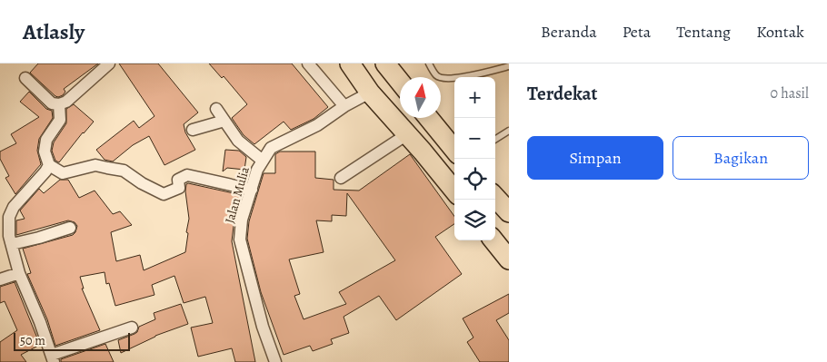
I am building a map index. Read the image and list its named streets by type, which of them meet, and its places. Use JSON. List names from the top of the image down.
{
  "streets": {
    "street": ["Jalan Mulia"]
  },
  "scale_bar": "50 m",
  "north": "top",
  "page": {
    "header": "Atlasly",
    "nav": [
      "Beranda",
      "Peta",
      "Tentang",
      "Kontak"
    ],
    "heading": ["Terdekat", "0 hasil"],
    "map_buttons": ["+", "−"],
    "buttons": ["Simpan", "Bagikan"],
    "scale": "50 m"
  }
}
